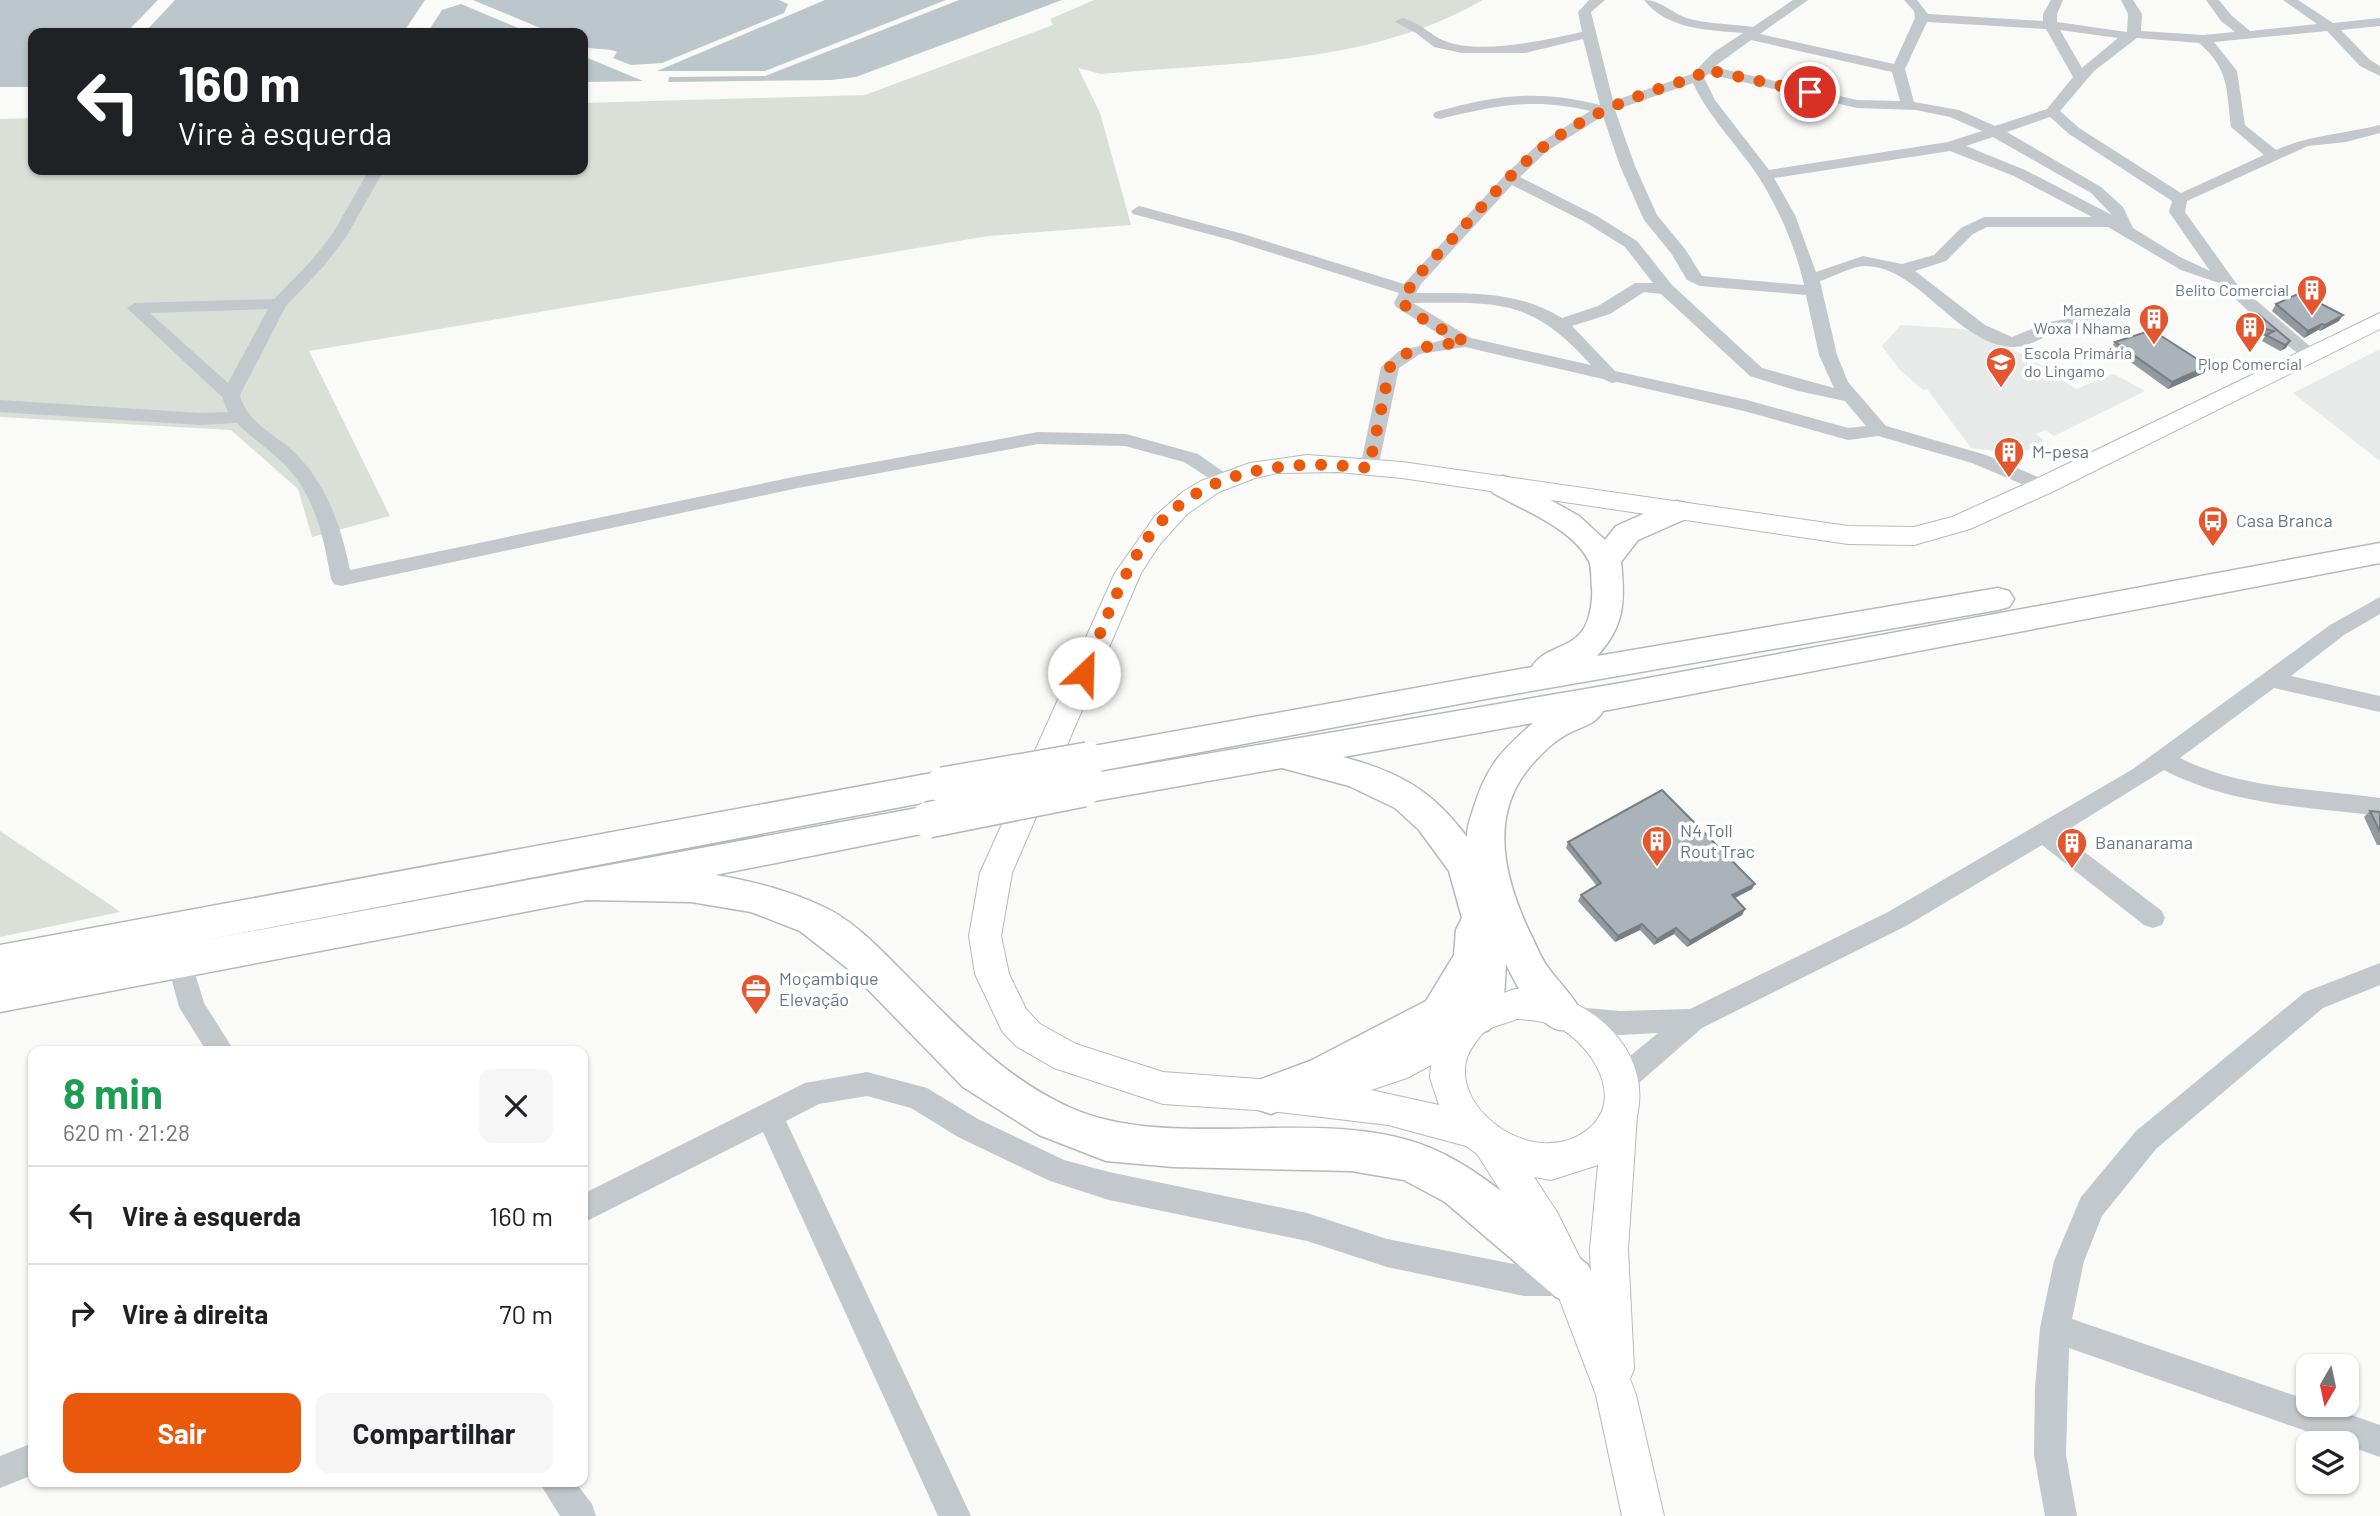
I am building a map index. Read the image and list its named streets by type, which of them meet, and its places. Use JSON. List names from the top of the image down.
{
  "places": {
    "building": [
      "Belito Comercial",
      "Mamezala Woxa I Nhama",
      "Plop Comercial",
      "M-pesa",
      "N4 Toll Rout Trac",
      "Bananarama"
    ],
    "school or university": ["Escola Primária do Lingamo"],
    "bus stop": ["Casa Branca"],
    "office": ["Moçambique Elevação"]
  },
  "north": "bottom",
  "page": {
    "turn": ["160 m", "Vire à esquerda"],
    "heading": ["8 min", "620 m · 21:28"],
    "list": [
      {
        "name": "Vire à esquerda",
        "value": "160 m"
      },
      {
        "name": "Vire à direita",
        "value": "70 m"
      }
    ],
    "buttons": ["Sair", "Compartilhar"]
  }
}
